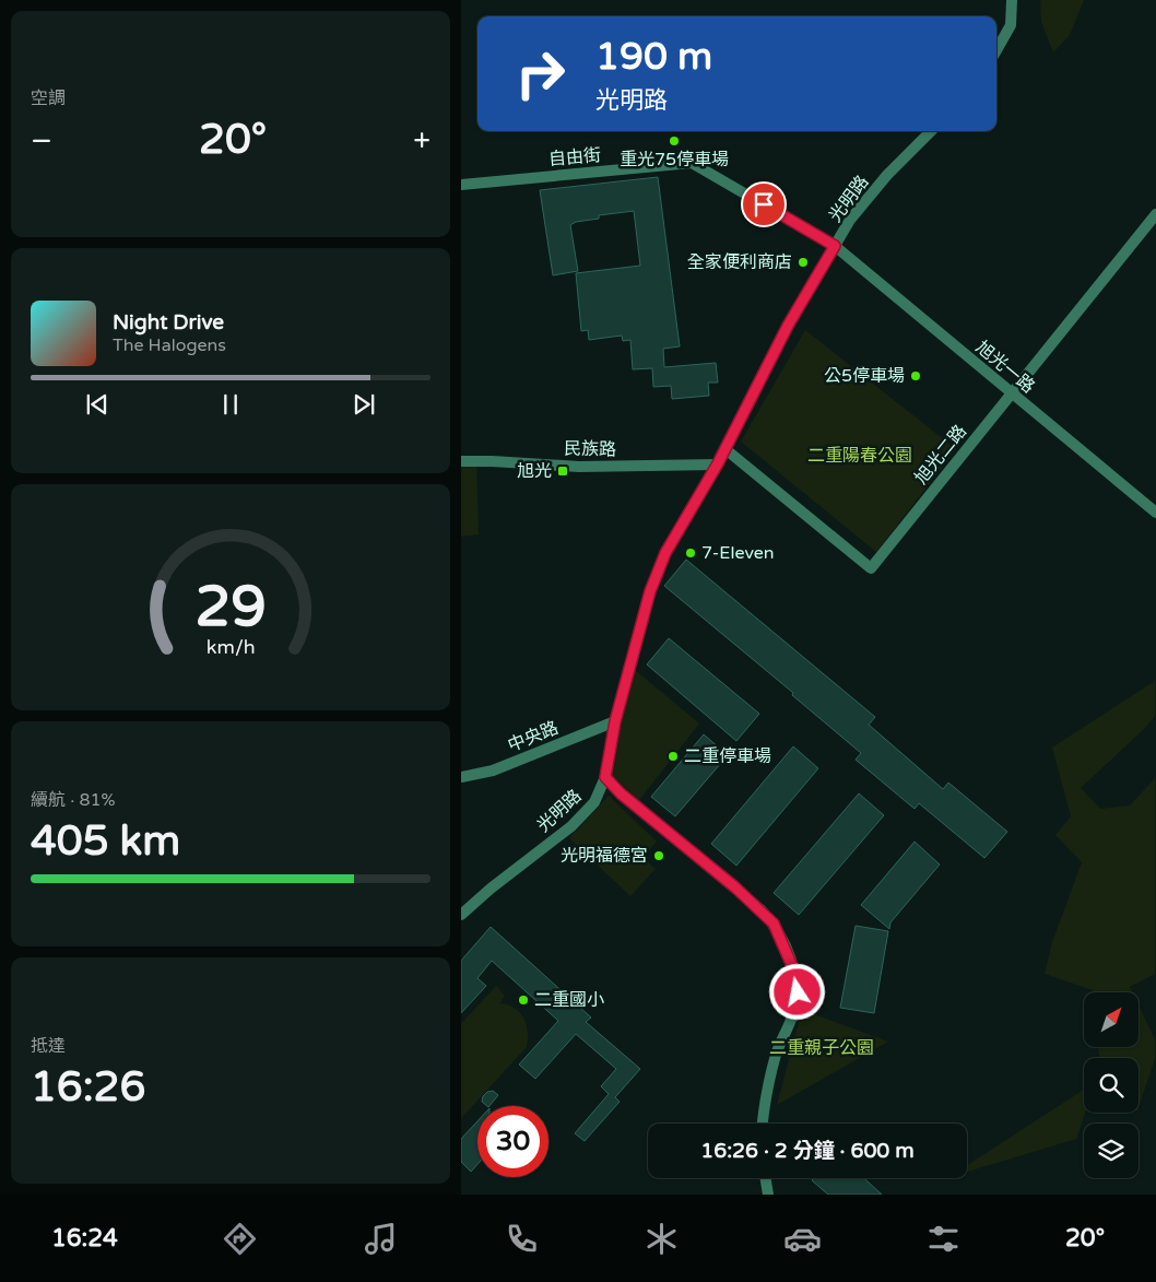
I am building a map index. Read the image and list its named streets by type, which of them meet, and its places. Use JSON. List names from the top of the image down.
{
  "streets": {
    "street": [
      "自由街",
      "光明路",
      "旭光一路",
      "民族路",
      "旭光二路",
      "中央路"
    ]
  },
  "crossings": [
    ["自由街", "旭光一路"],
    ["光明路", "旭光一路"],
    ["光明路", "民族路"],
    ["光明路", "旭光二路"],
    ["光明路", "中央路"],
    ["旭光一路", "旭光二路"]
  ],
  "parks": ["二重陽春公園", "二重親子公園"],
  "places": {
    "other": [
      "重光75停車場",
      "全家便利商店",
      "公5停車場",
      "7-Eleven",
      "二重停車場",
      "光明福德宮",
      "二重國小"
    ],
    "transit": ["旭光"]
  },
  "north": "top right",
  "page": {
    "tile": [
      "空調",
      ["續航 · 81%", "405 km"],
      ["抵達", "16:26"]
    ],
    "turn": ["190 m", "光明路"],
    "heat": ["−", "20°", "+"],
    "song": ["Night Drive", "The Halogens"],
    "limit": "30",
    "trip": "16:26 · 2 分鐘 · 600 m",
    "tabs": ["16:24", "20°"],
    "gauge": ["29", "km/h"]
  }
}
